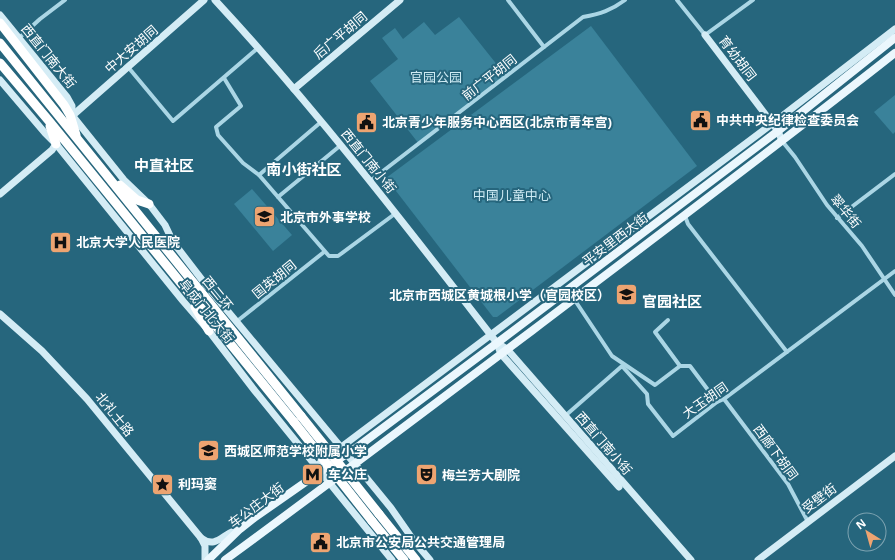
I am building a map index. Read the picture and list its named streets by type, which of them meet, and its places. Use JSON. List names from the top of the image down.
{
  "streets": {
    "highway": ["西二环"],
    "main road": ["平安里西大街", "车公庄大街"],
    "street": [
      "后广平胡同",
      "中大安胡同",
      "西直门南大街",
      "育幼胡同",
      "前广平胡同",
      "西直门南小街",
      "翠华街",
      "国英胡同",
      "阜成门北大街",
      "大玉胡同",
      "北礼士路",
      "西廊下胡同",
      "受壁街"
    ]
  },
  "crossings": [
    ["后广平胡同", "西直门南小街"],
    ["中大安胡同", "西直门南大街"],
    ["中大安胡同", "阜成门北大街"],
    ["西直门南大街", "阜成门北大街"],
    ["育幼胡同", "翠华街"],
    ["育幼胡同", "平安里西大街"],
    ["前广平胡同", "西直门南小街"],
    ["西直门南小街", "平安里西大街"],
    ["西直门南小街", "大玉胡同"],
    ["翠华街", "平安里西大街"],
    ["翠华街", "大玉胡同"],
    ["平安里西大街", "阜成门北大街"],
    ["平安里西大街", "车公庄大街"],
    ["国英胡同", "阜成门北大街"],
    ["阜成门北大街", "车公庄大街"],
    ["大玉胡同", "西廊下胡同"],
    ["北礼士路", "车公庄大街"]
  ],
  "districts": ["中直社区", "南小街社区", "官园社区"],
  "parks": ["官园公园", "中国儿童中心"],
  "places": {
    "public building": ["中共中央纪律检查委员会", "北京青少年服务中心西区(北京市青年宫)", "北京市公安局公共交通管理局"],
    "school or university": ["北京市外事学校", "北京市西城区黄城根小学（官园校区）", "西城区师范学校附属小学"],
    "hospital": ["北京大学人民医院"],
    "metro station": ["车公庄"],
    "theatre": ["梅兰芳大剧院"],
    "place": ["利玛窦"]
  },
  "north": "top left"
}
